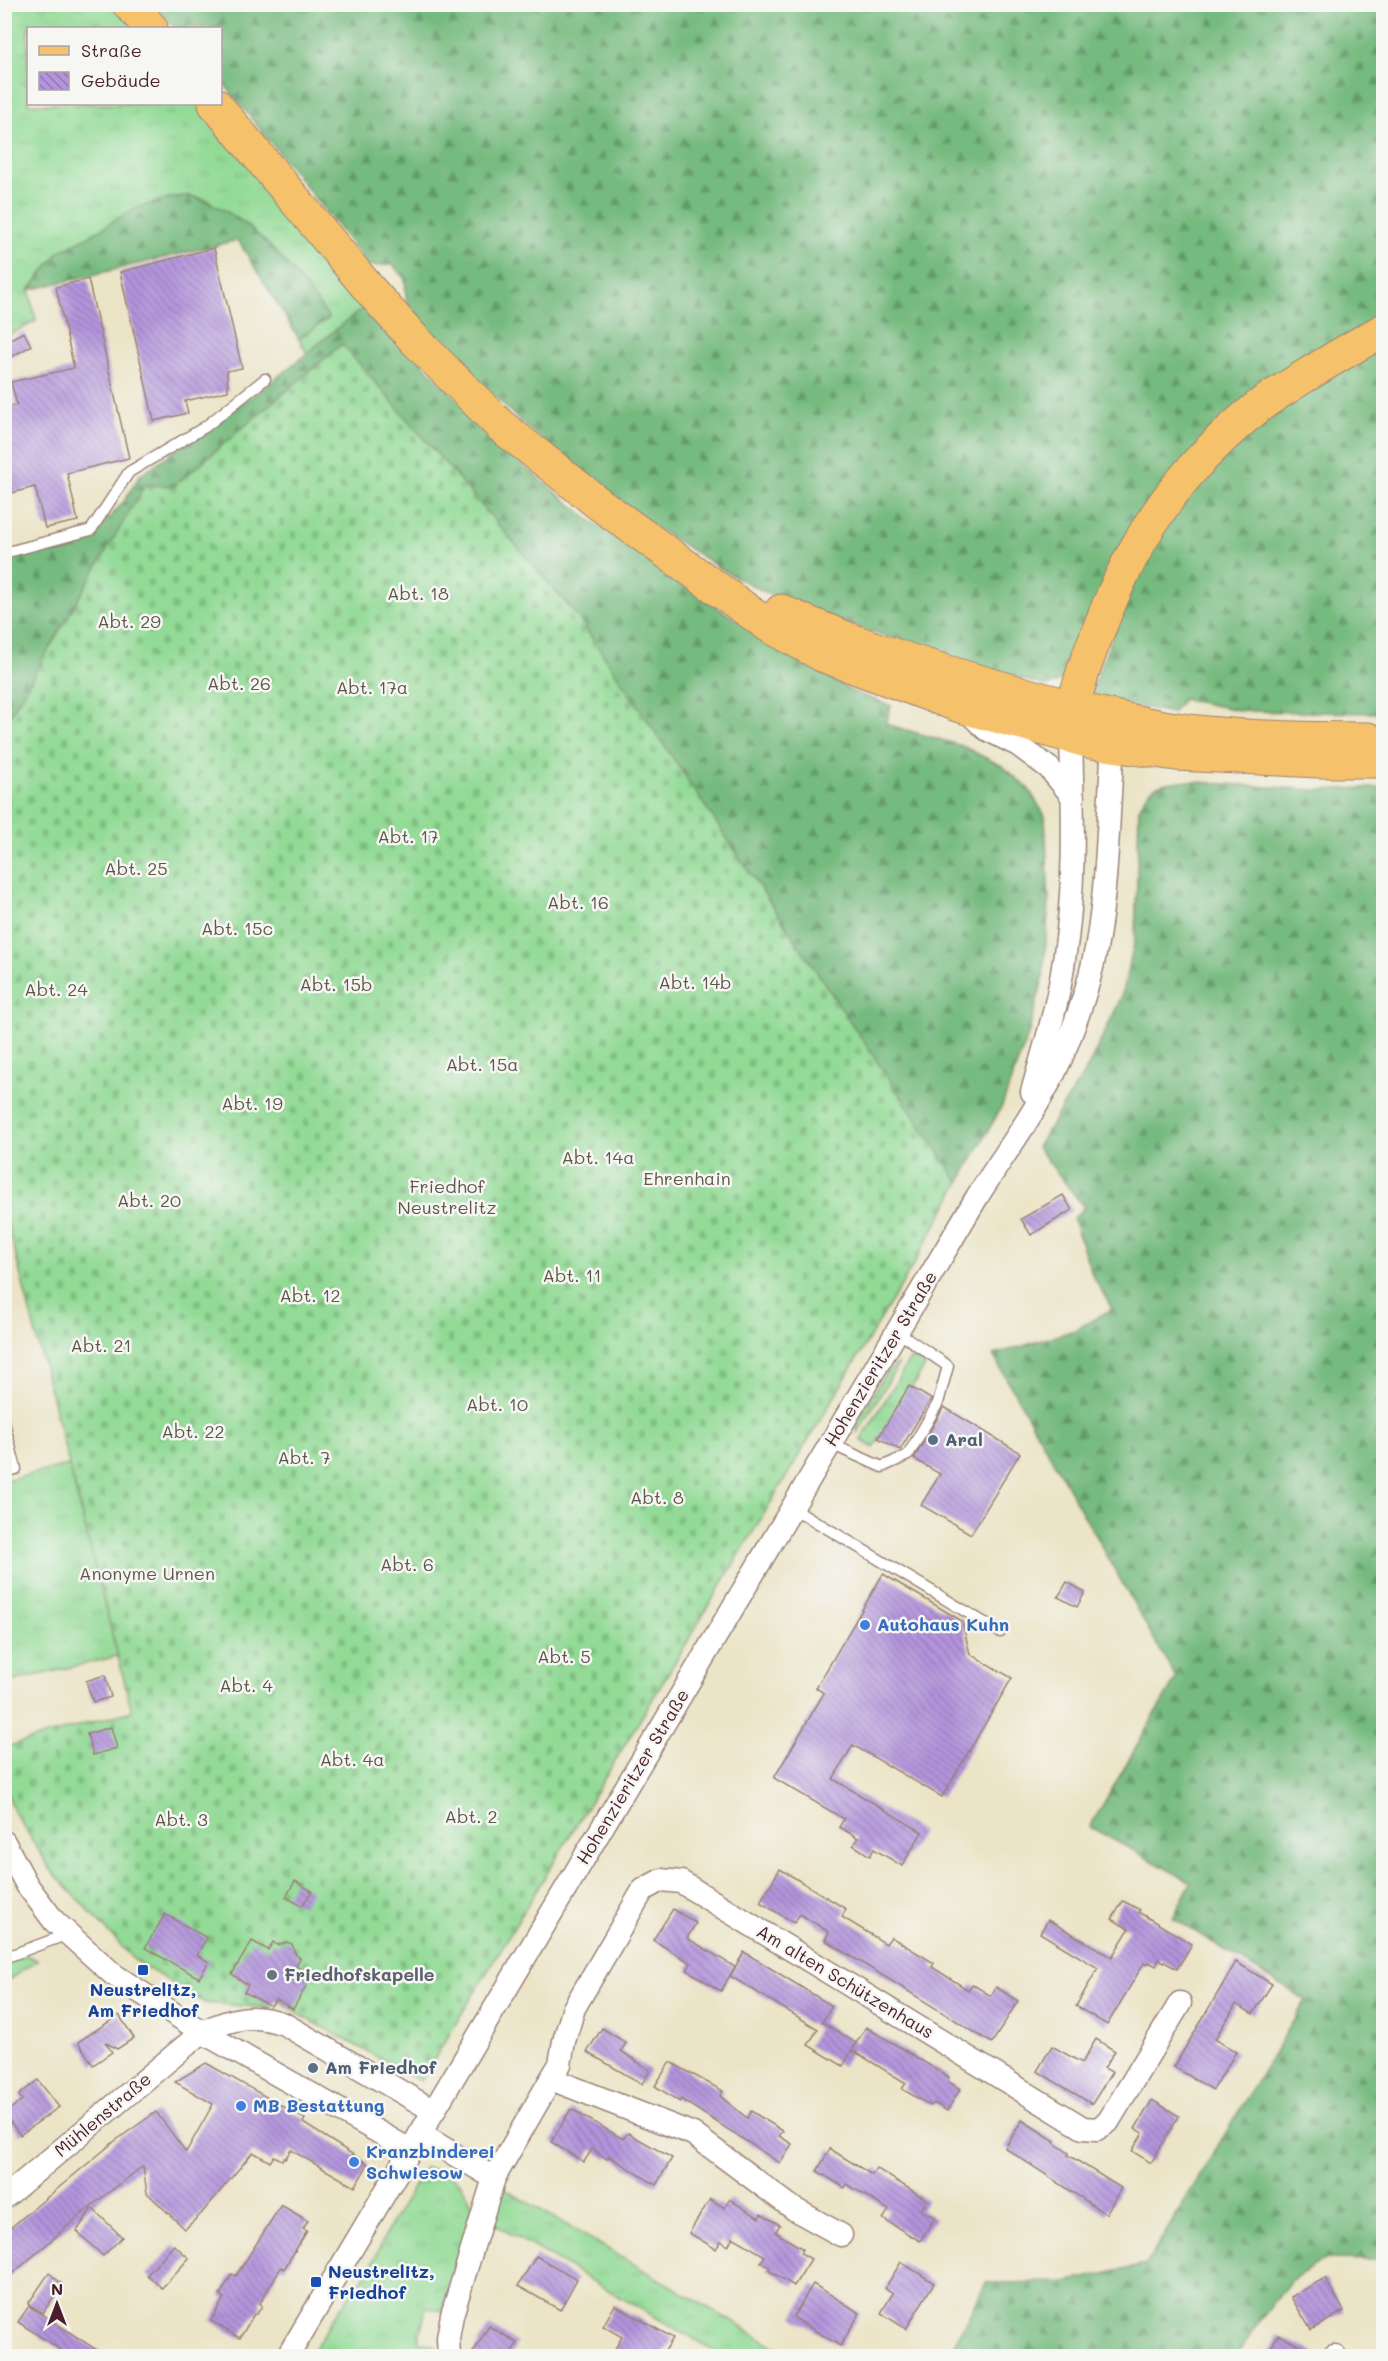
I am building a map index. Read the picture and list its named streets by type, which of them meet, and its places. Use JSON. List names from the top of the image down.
{
  "streets": {
    "street": ["Hohenzieritzer Straße", "Am alten Schützenhaus", "Mühlenstraße"]
  },
  "crossings": [
    ["Hohenzieritzer Straße", "Mühlenstraße"]
  ],
  "parks": [
    "Abt. 18",
    "Abt. 29",
    "Abt. 26",
    "Abt. 17a",
    "Abt. 17",
    "Abt. 25",
    "Abt. 16",
    "Abt. 15c",
    "Abt. 14b",
    "Abt. 15b",
    "Abt. 24",
    "Abt. 15a",
    "Abt. 19",
    "Abt. 14a",
    "Ehrenhain",
    "Friedhof Neustrelitz",
    "Abt. 20",
    "Abt. 11",
    "Abt. 12",
    "Abt. 21",
    "Abt. 10",
    "Abt. 22",
    "Abt. 7",
    "Abt. 8",
    "Abt. 6",
    "Anonyme Urnen",
    "Abt. 5",
    "Abt. 4",
    "Abt. 4a",
    "Abt. 2",
    "Abt. 3"
  ],
  "places": {
    "other": [
      "Aral",
      "Autohaus Kuhn",
      "Friedhofskapelle",
      "Am Friedhof",
      "MB Bestattung",
      "Kranzbinderei Schwiesow"
    ],
    "transit": ["Neustrelitz, Am Friedhof", "Neustrelitz, Friedhof"]
  },
  "legend": ["Straße", "Gebäude"],
  "north": "top"
}
